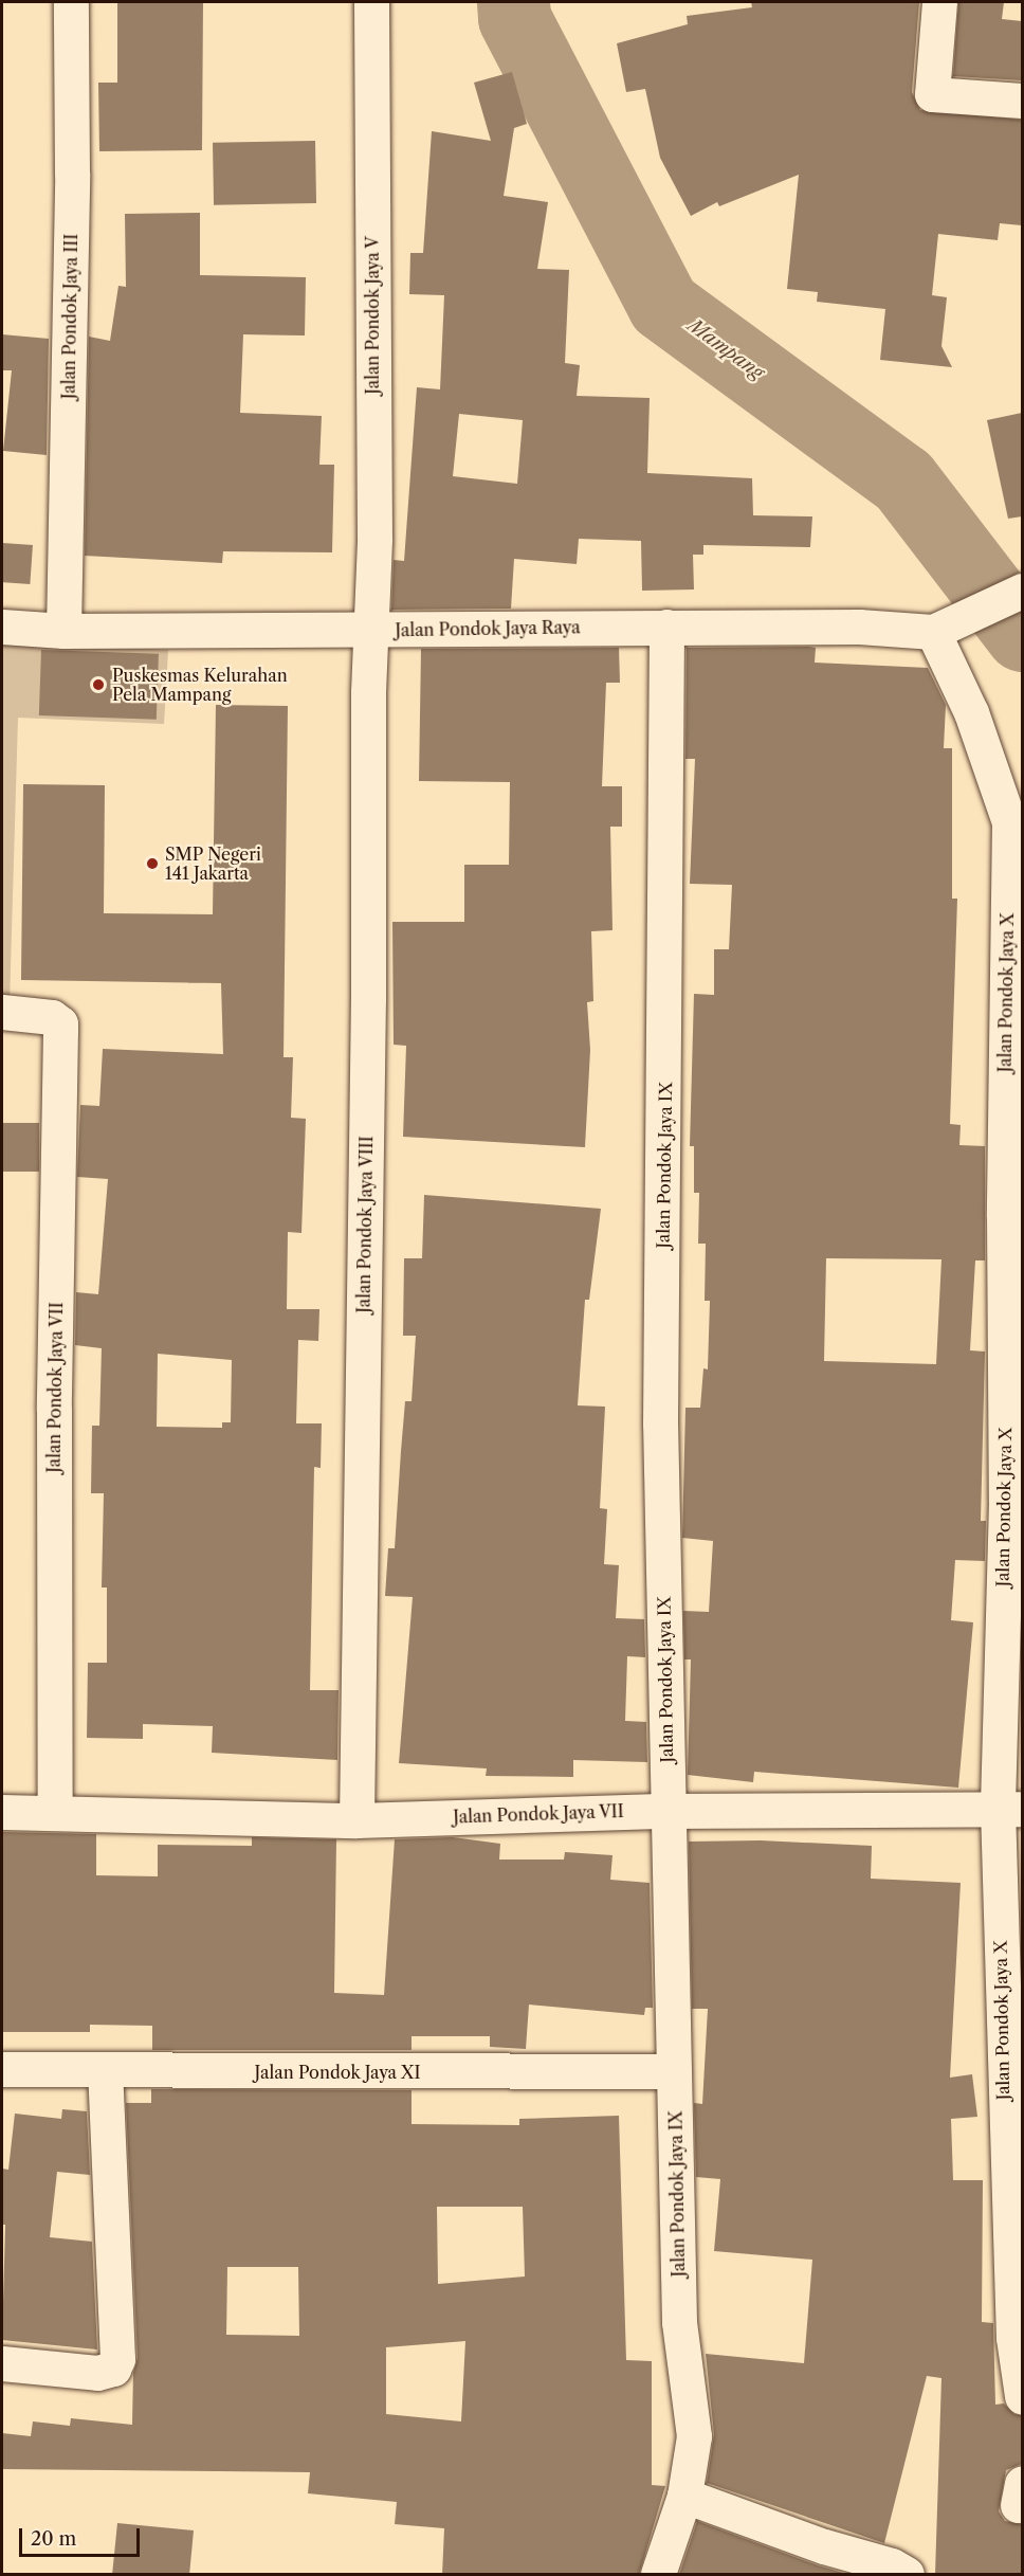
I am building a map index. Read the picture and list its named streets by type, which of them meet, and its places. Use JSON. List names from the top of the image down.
{
  "streets": {
    "street": [
      "Jalan Pondok Jaya V",
      "Jalan Pondok Jaya III",
      "Jalan Pondok Jaya Raya",
      "Jalan Pondok Jaya X",
      "Jalan Pondok Jaya IX",
      "Jalan Pondok Jaya VIII",
      "Jalan Pondok Jaya VII",
      "Jalan Pondok Jaya XI"
    ]
  },
  "crossings": [
    ["Jalan Pondok Jaya V", "Jalan Pondok Jaya Raya"],
    ["Jalan Pondok Jaya V", "Jalan Pondok Jaya VIII"],
    ["Jalan Pondok Jaya III", "Jalan Pondok Jaya Raya"],
    ["Jalan Pondok Jaya Raya", "Jalan Pondok Jaya X"],
    ["Jalan Pondok Jaya Raya", "Jalan Pondok Jaya IX"],
    ["Jalan Pondok Jaya Raya", "Jalan Pondok Jaya VIII"],
    ["Jalan Pondok Jaya X", "Jalan Pondok Jaya VII"],
    ["Jalan Pondok Jaya IX", "Jalan Pondok Jaya VII"],
    ["Jalan Pondok Jaya IX", "Jalan Pondok Jaya XI"],
    ["Jalan Pondok Jaya VIII", "Jalan Pondok Jaya VII"]
  ],
  "water": ["Mampang"],
  "places": ["Puskesmas Kelurahan Pela Mampang", "SMP Negeri 141 Jakarta"],
  "scale_bar": "20 m"
}
